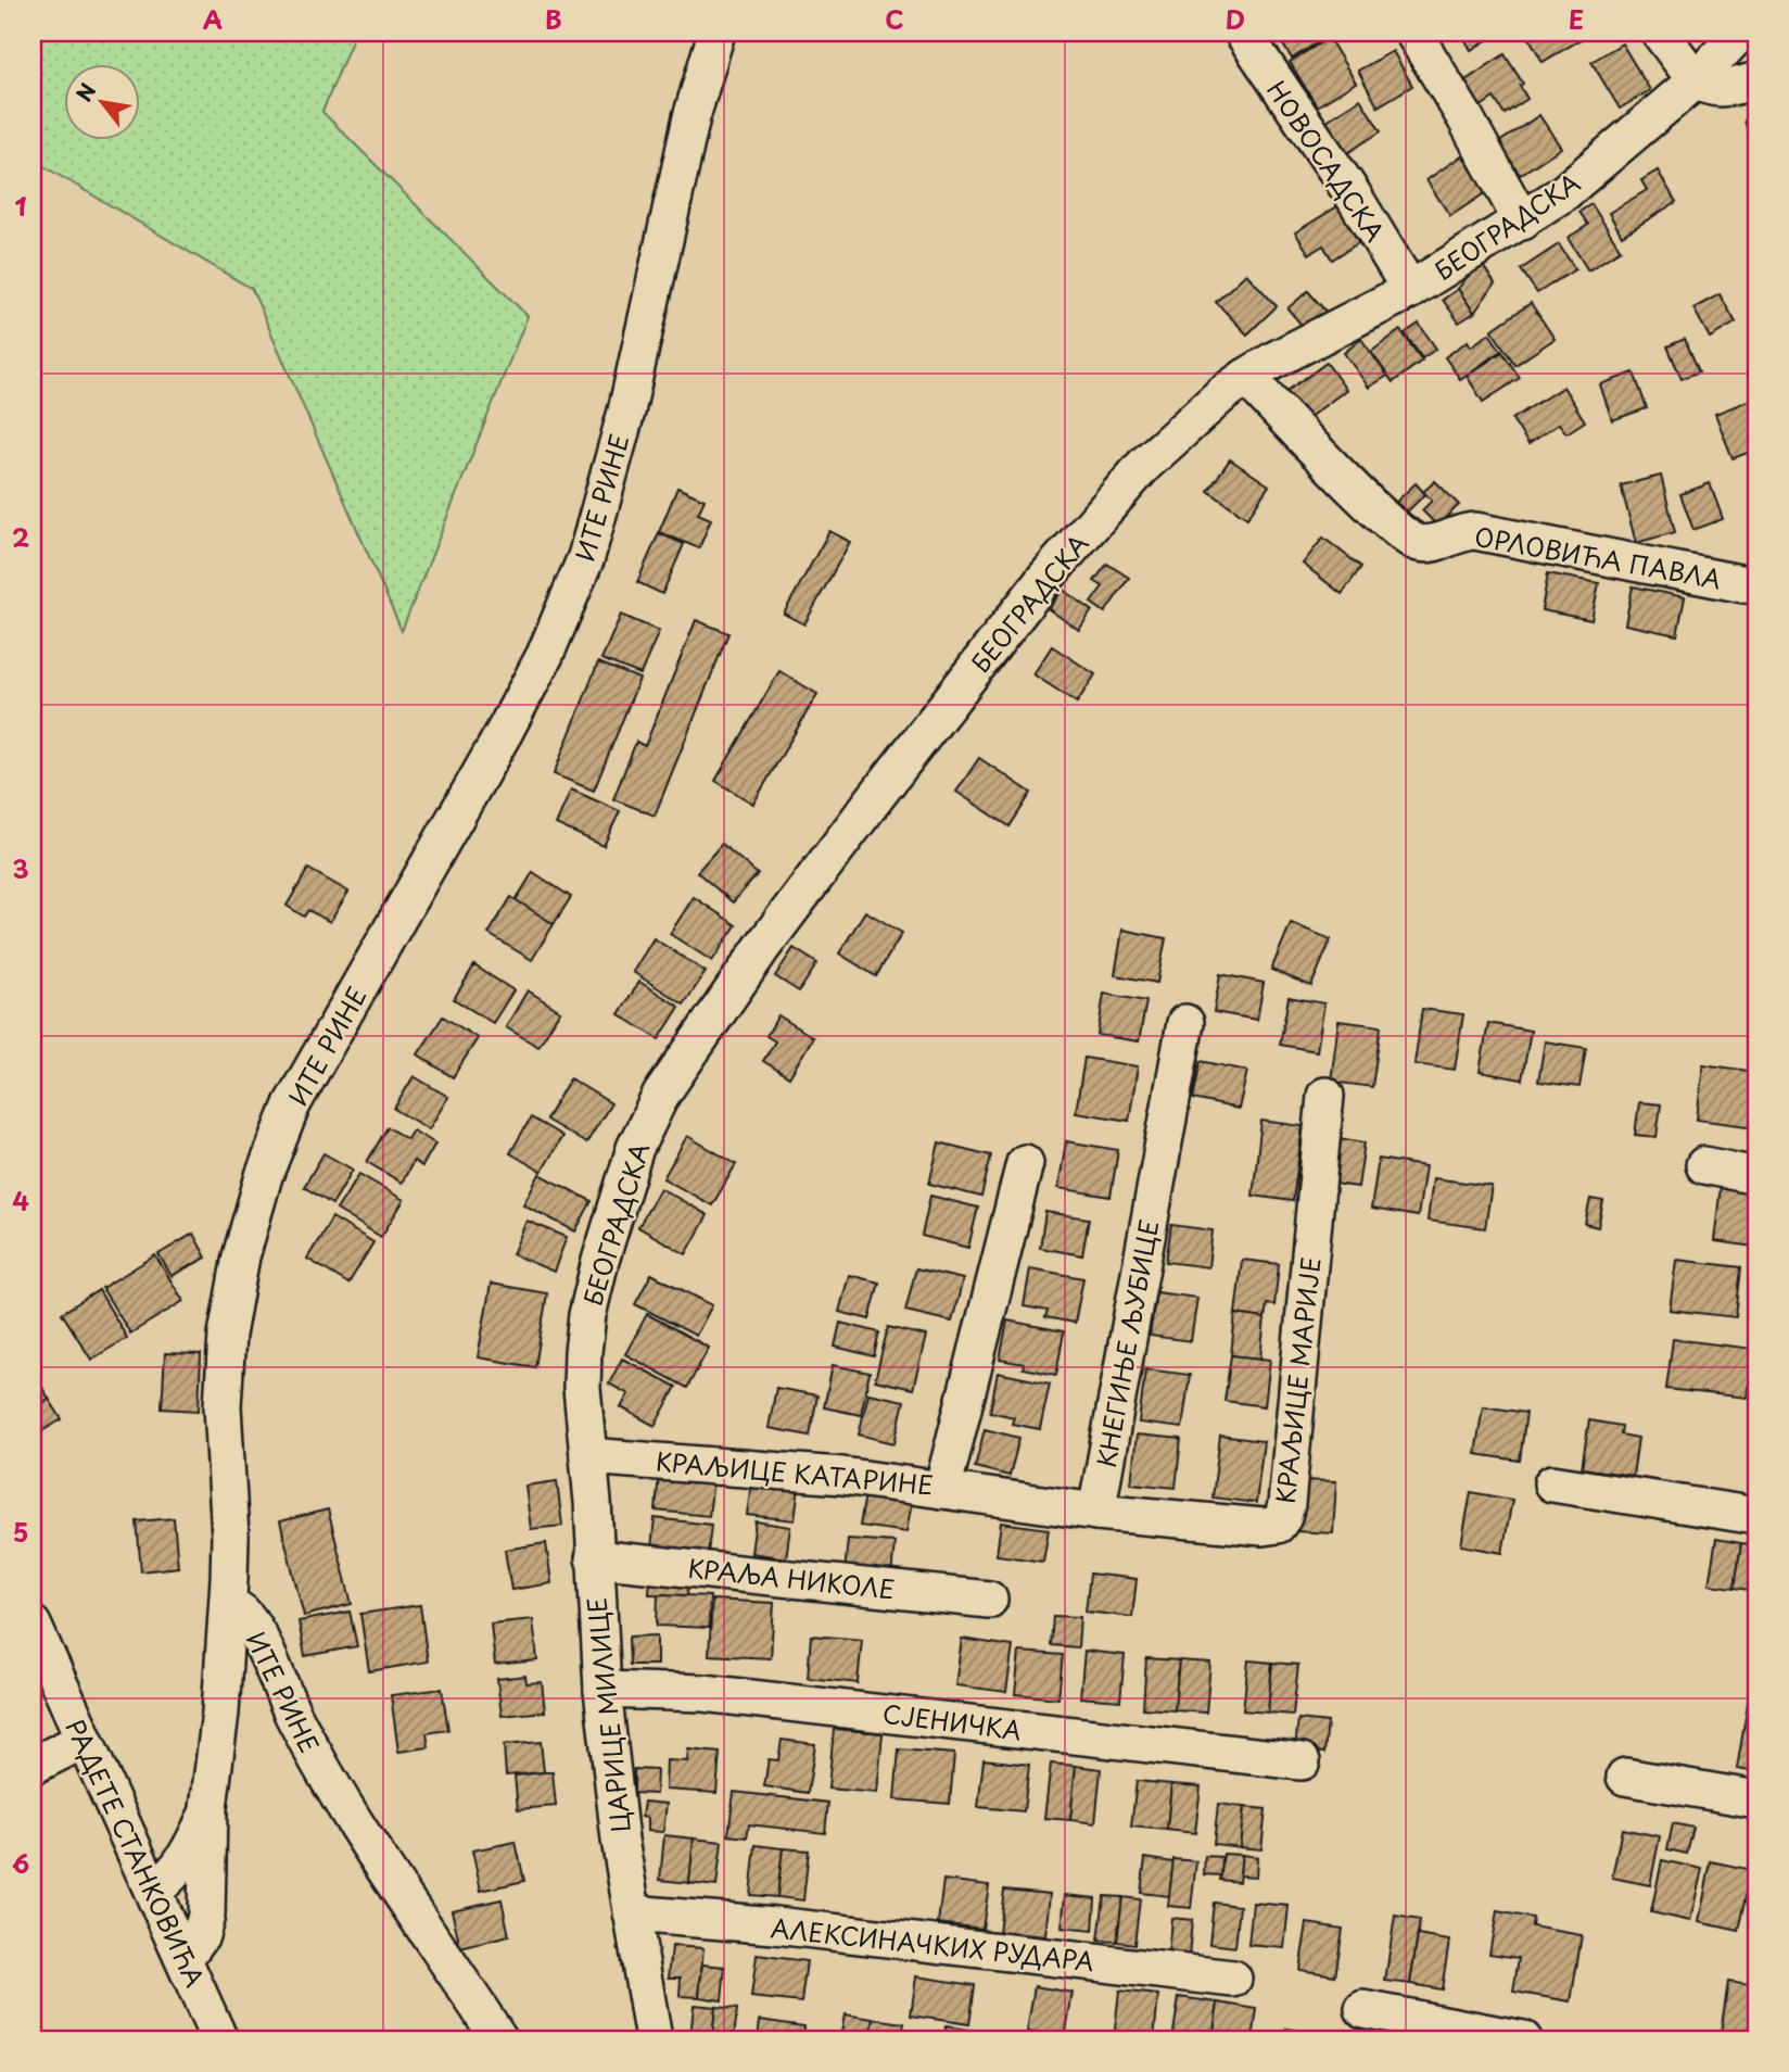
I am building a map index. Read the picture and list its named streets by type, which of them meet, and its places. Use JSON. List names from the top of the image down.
{
  "streets": {
    "street": [
      "НОВОСАДСКА",
      "БЕОГРАДСКА",
      "ИТЕ РИНЕ",
      "ОРЛОВИЋА ПАВЛА",
      "КНЕГИЊЕ ЉУБИЦЕ",
      "КРАЉИЦЕ МАРИЈЕ",
      "КРАЉИЦЕ КАТАРИНЕ",
      "КРАЉА НИКОЛЕ",
      "ЦАРИЦЕ МИЛИЦЕ",
      "СЈЕНИЧКА",
      "РАДЕТЕ СТАНКОВИЋА",
      "АЛЕКСИНАЧКИХ РУДАРА"
    ]
  },
  "crossings": [
    ["НОВОСАДСКА", "БЕОГРАДСКА"],
    ["БЕОГРАДСКА", "ОРЛОВИЋА ПАВЛА"],
    ["БЕОГРАДСКА", "ЦАРИЦЕ МИЛИЦЕ"],
    ["КНЕГИЊЕ ЉУБИЦЕ", "КРАЉИЦЕ МАРИЈЕ"],
    ["КРАЉИЦЕ КАТАРИНЕ", "ЦАРИЦЕ МИЛИЦЕ"],
    ["КРАЉА НИКОЛЕ", "ЦАРИЦЕ МИЛИЦЕ"],
    ["ЦАРИЦЕ МИЛИЦЕ", "СЈЕНИЧКА"],
    ["ЦАРИЦЕ МИЛИЦЕ", "АЛЕКСИНАЧКИХ РУДАРА"]
  ],
  "north": "top left",
  "grid": {
    "columns": [
      "A",
      "B",
      "C",
      "D",
      "E"
    ],
    "rows": [
      "1",
      "2",
      "3",
      "4",
      "5",
      "6"
    ]
  }
}
